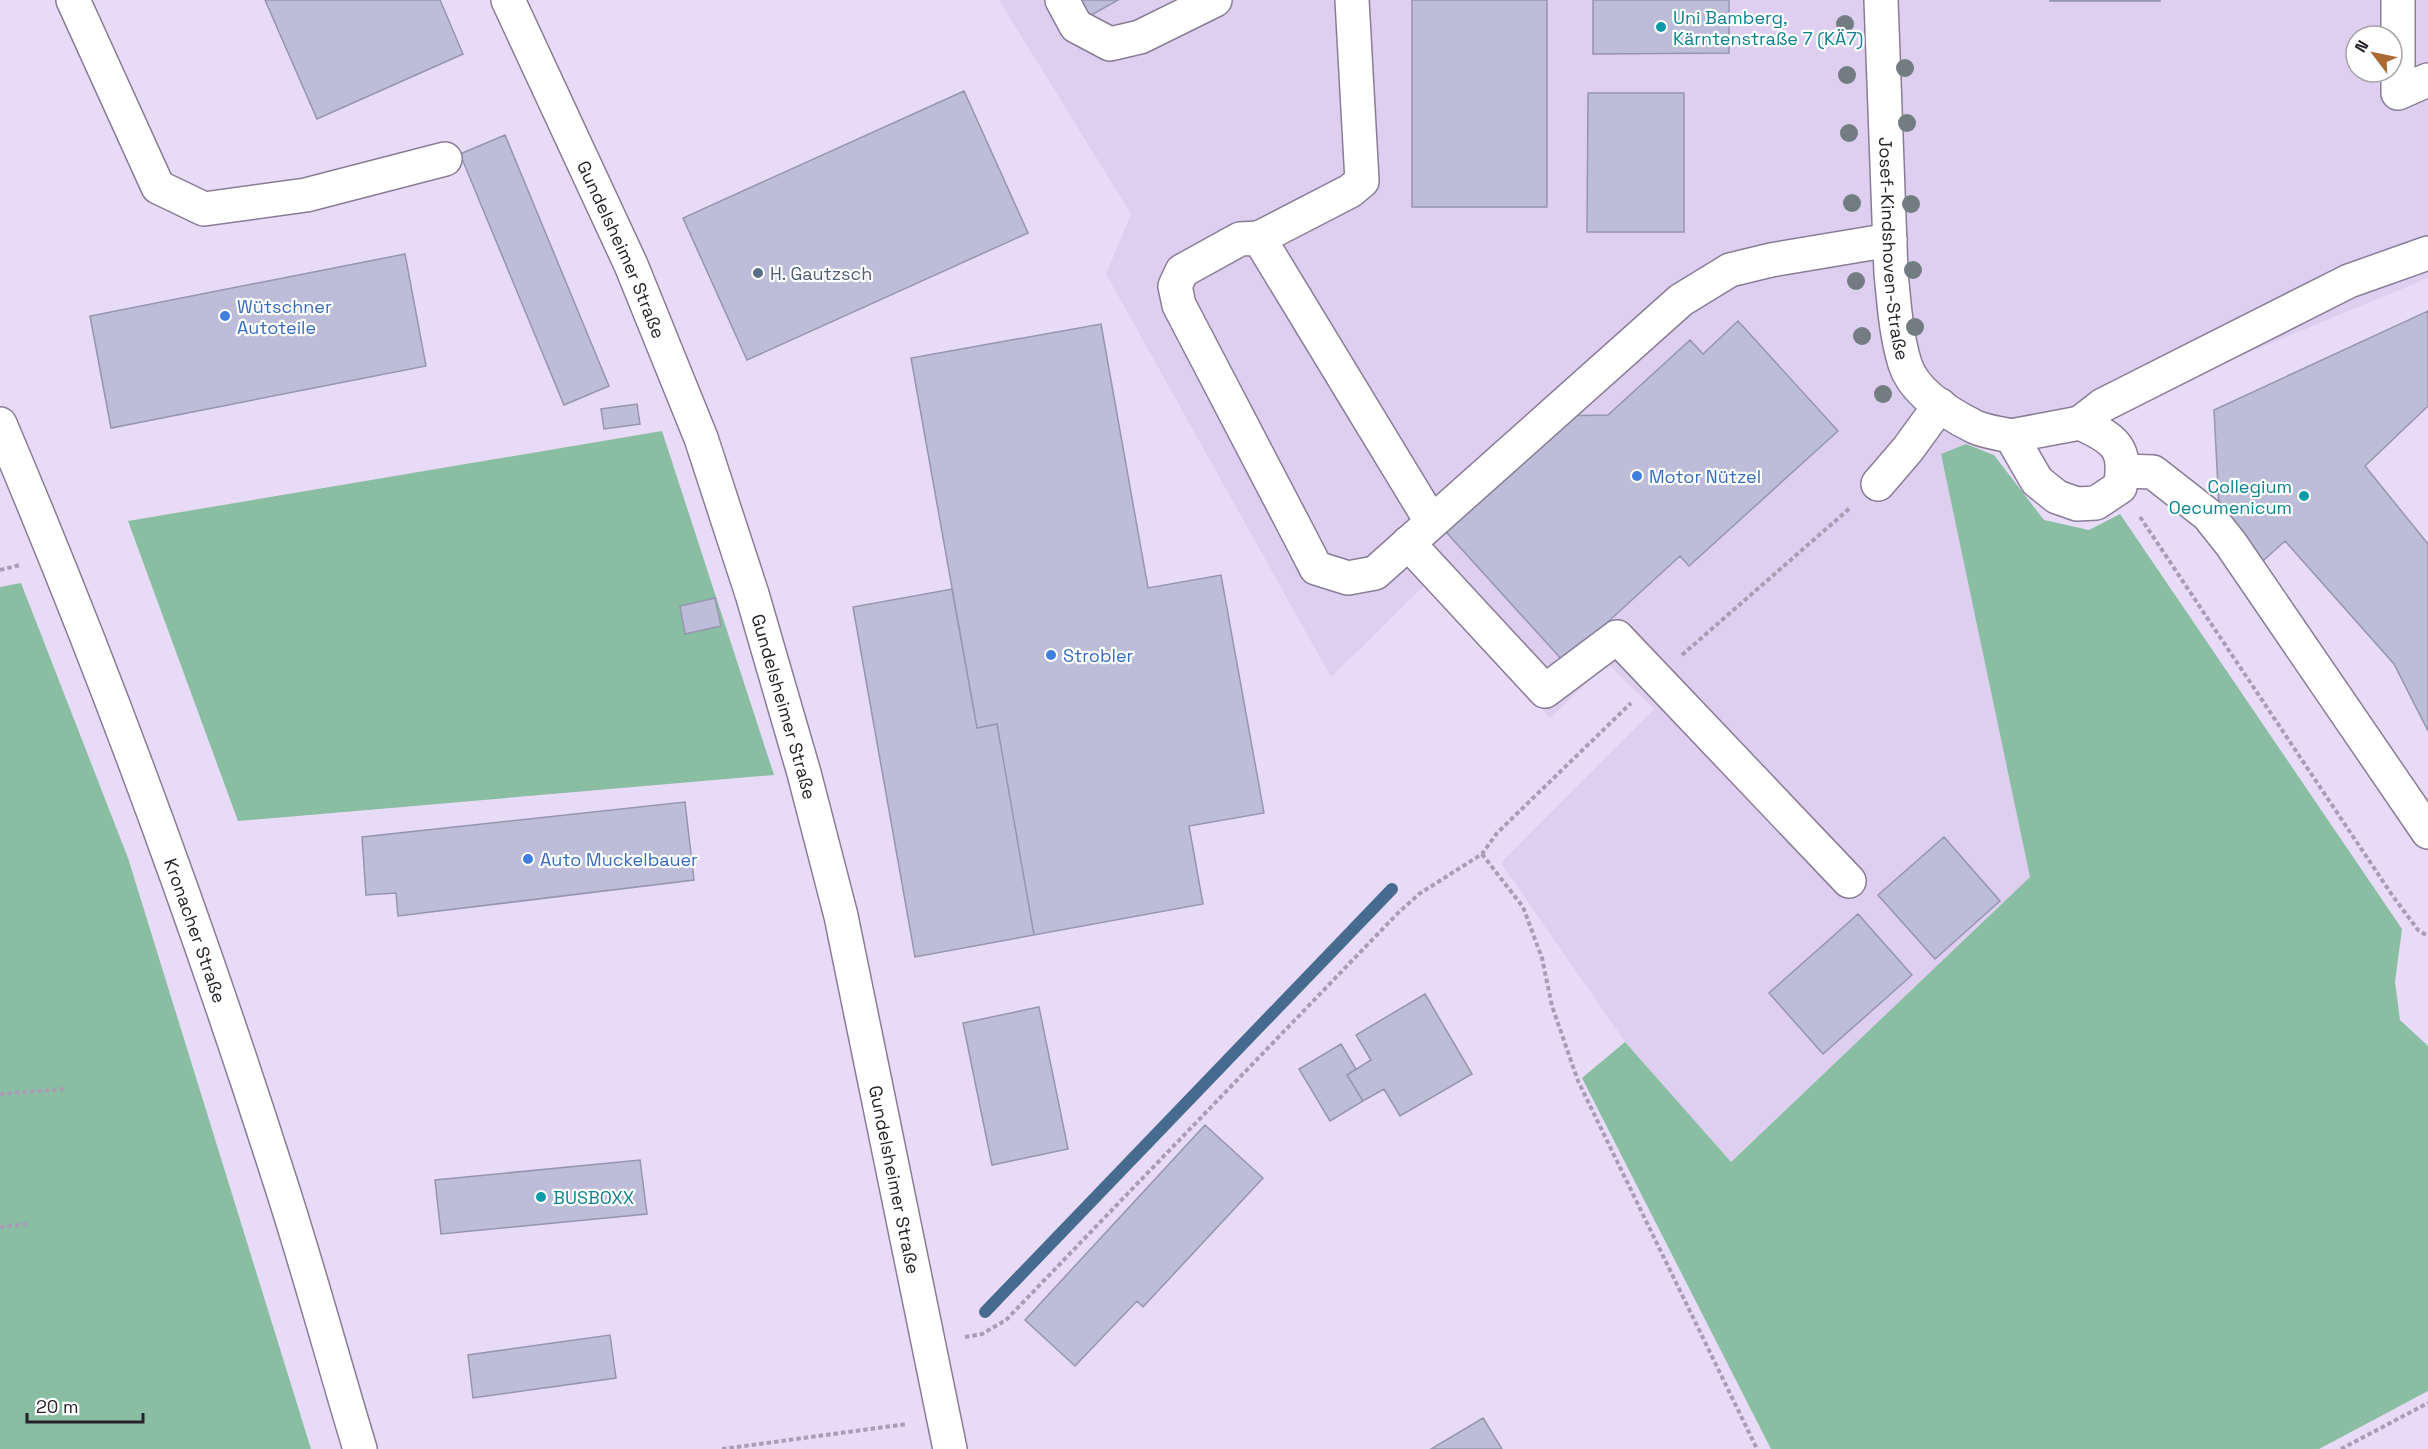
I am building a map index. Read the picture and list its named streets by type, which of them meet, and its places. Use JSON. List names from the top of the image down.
{
  "streets": {
    "street": ["Josef-Kindshoven-Straße", "Gundelsheimer Straße", "Kronacher Straße"]
  },
  "places": [
    "Uni Bamberg, Kärntenstraße 7 (KÄ7)",
    "H. Gautzsch",
    "Wütschner Autoteile",
    "Motor Nützel",
    "Collegium Oecumenicum",
    "Strobler",
    "Auto Muckelbauer",
    "BUSBOXX"
  ],
  "scale_bar": "20 m",
  "north": "top left"
}
